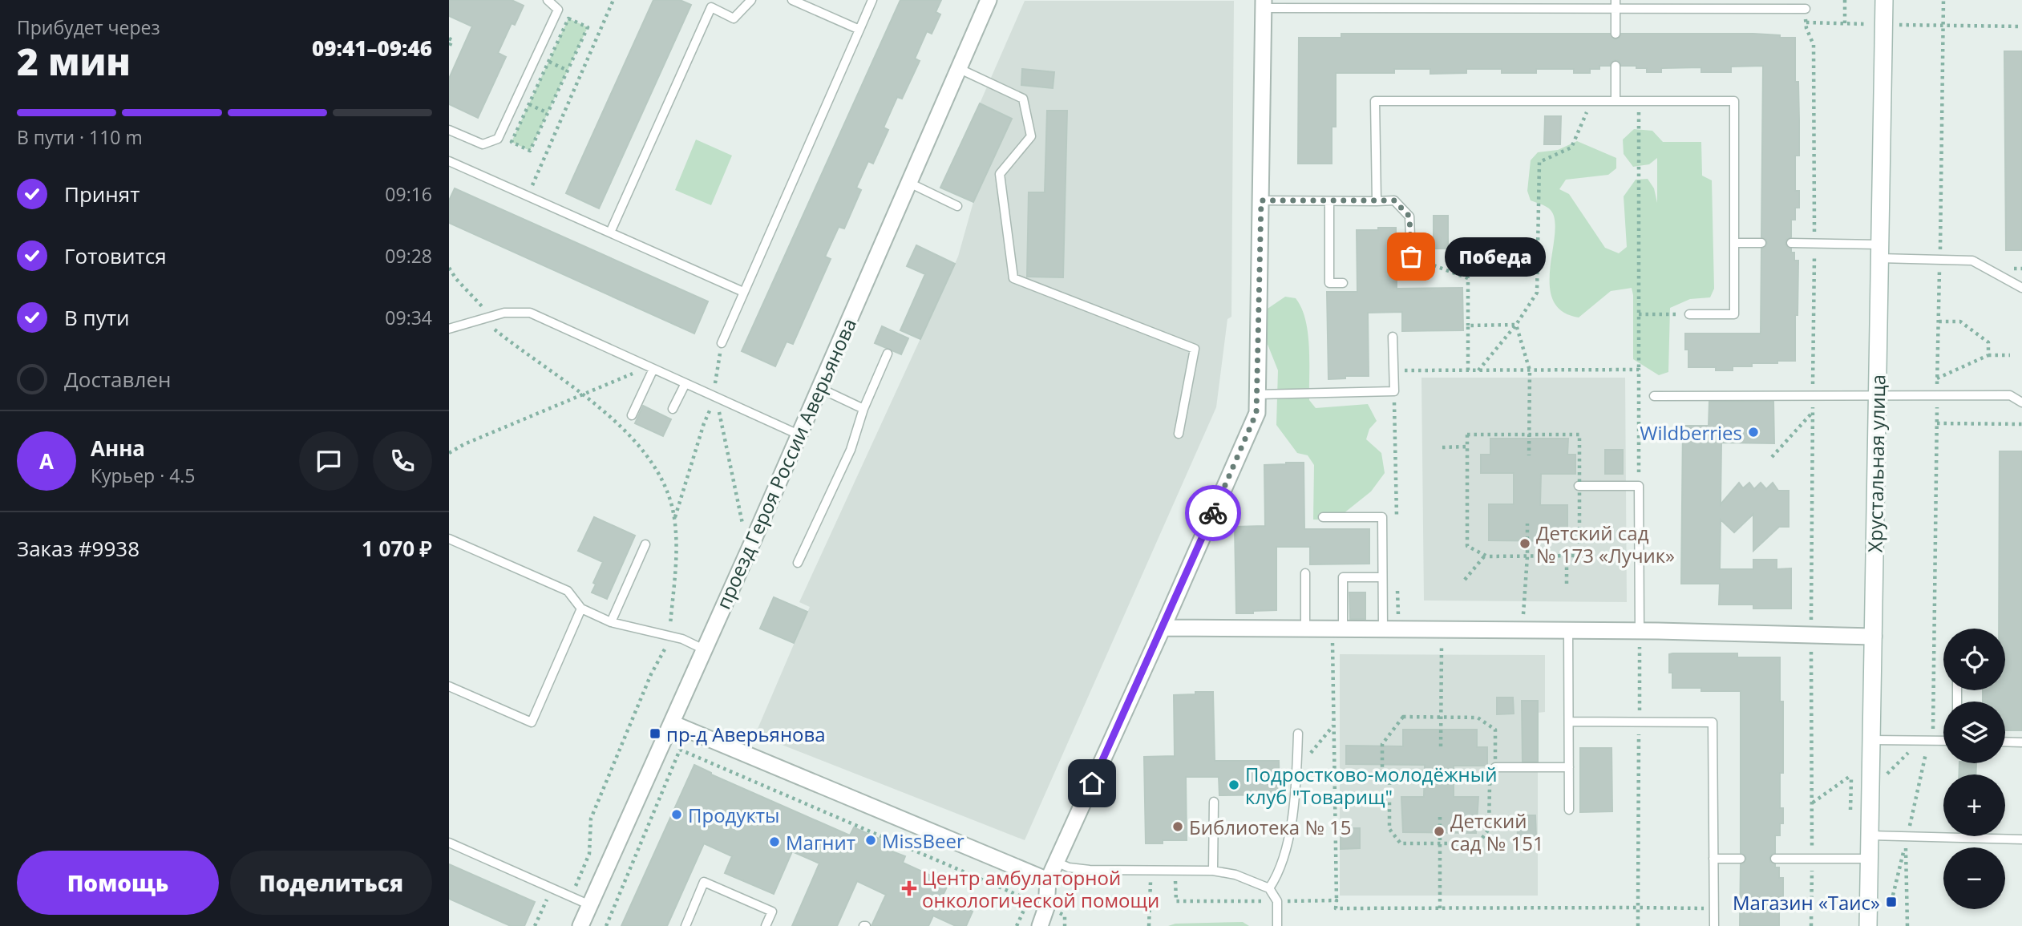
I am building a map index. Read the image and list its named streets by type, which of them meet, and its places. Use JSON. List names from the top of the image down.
{
  "streets": {
    "street": ["проезд Героя России Аверьянова", "Хрустальная улица"]
  },
  "places": {
    "other": [
      "Победа",
      "Wildberries",
      "Детский сад № 173 «Лучик»",
      "Подростково-молодёжный клуб \"Товарищ\"",
      "Продукты",
      "Библиотека № 15",
      "Детский сад № 151",
      "MissBeer",
      "Магнит"
    ],
    "transit": ["пр-д Аверьянова", "Магазин «Таис»"],
    "health": ["Центр амбулаторной онкологической помощи"]
  },
  "page": {
    "heading": ["2 мин", "Прибудет через", "09:41–09:46"],
    "panel": [
      "Анна",
      "Курьер · 4.5",
      "Заказ #9938",
      "1 070 ₽"
    ],
    "bar": "В пути · 110 m",
    "list": [
      ["Принят", "09:16"],
      ["Готовится", "09:28"],
      ["В пути", "09:34"],
      "Доставлен"
    ],
    "bubble": "Победа",
    "round": "А",
    "map_buttons": ["+", "−"],
    "buttons": ["Помощь", "Поделиться"]
  }
}
